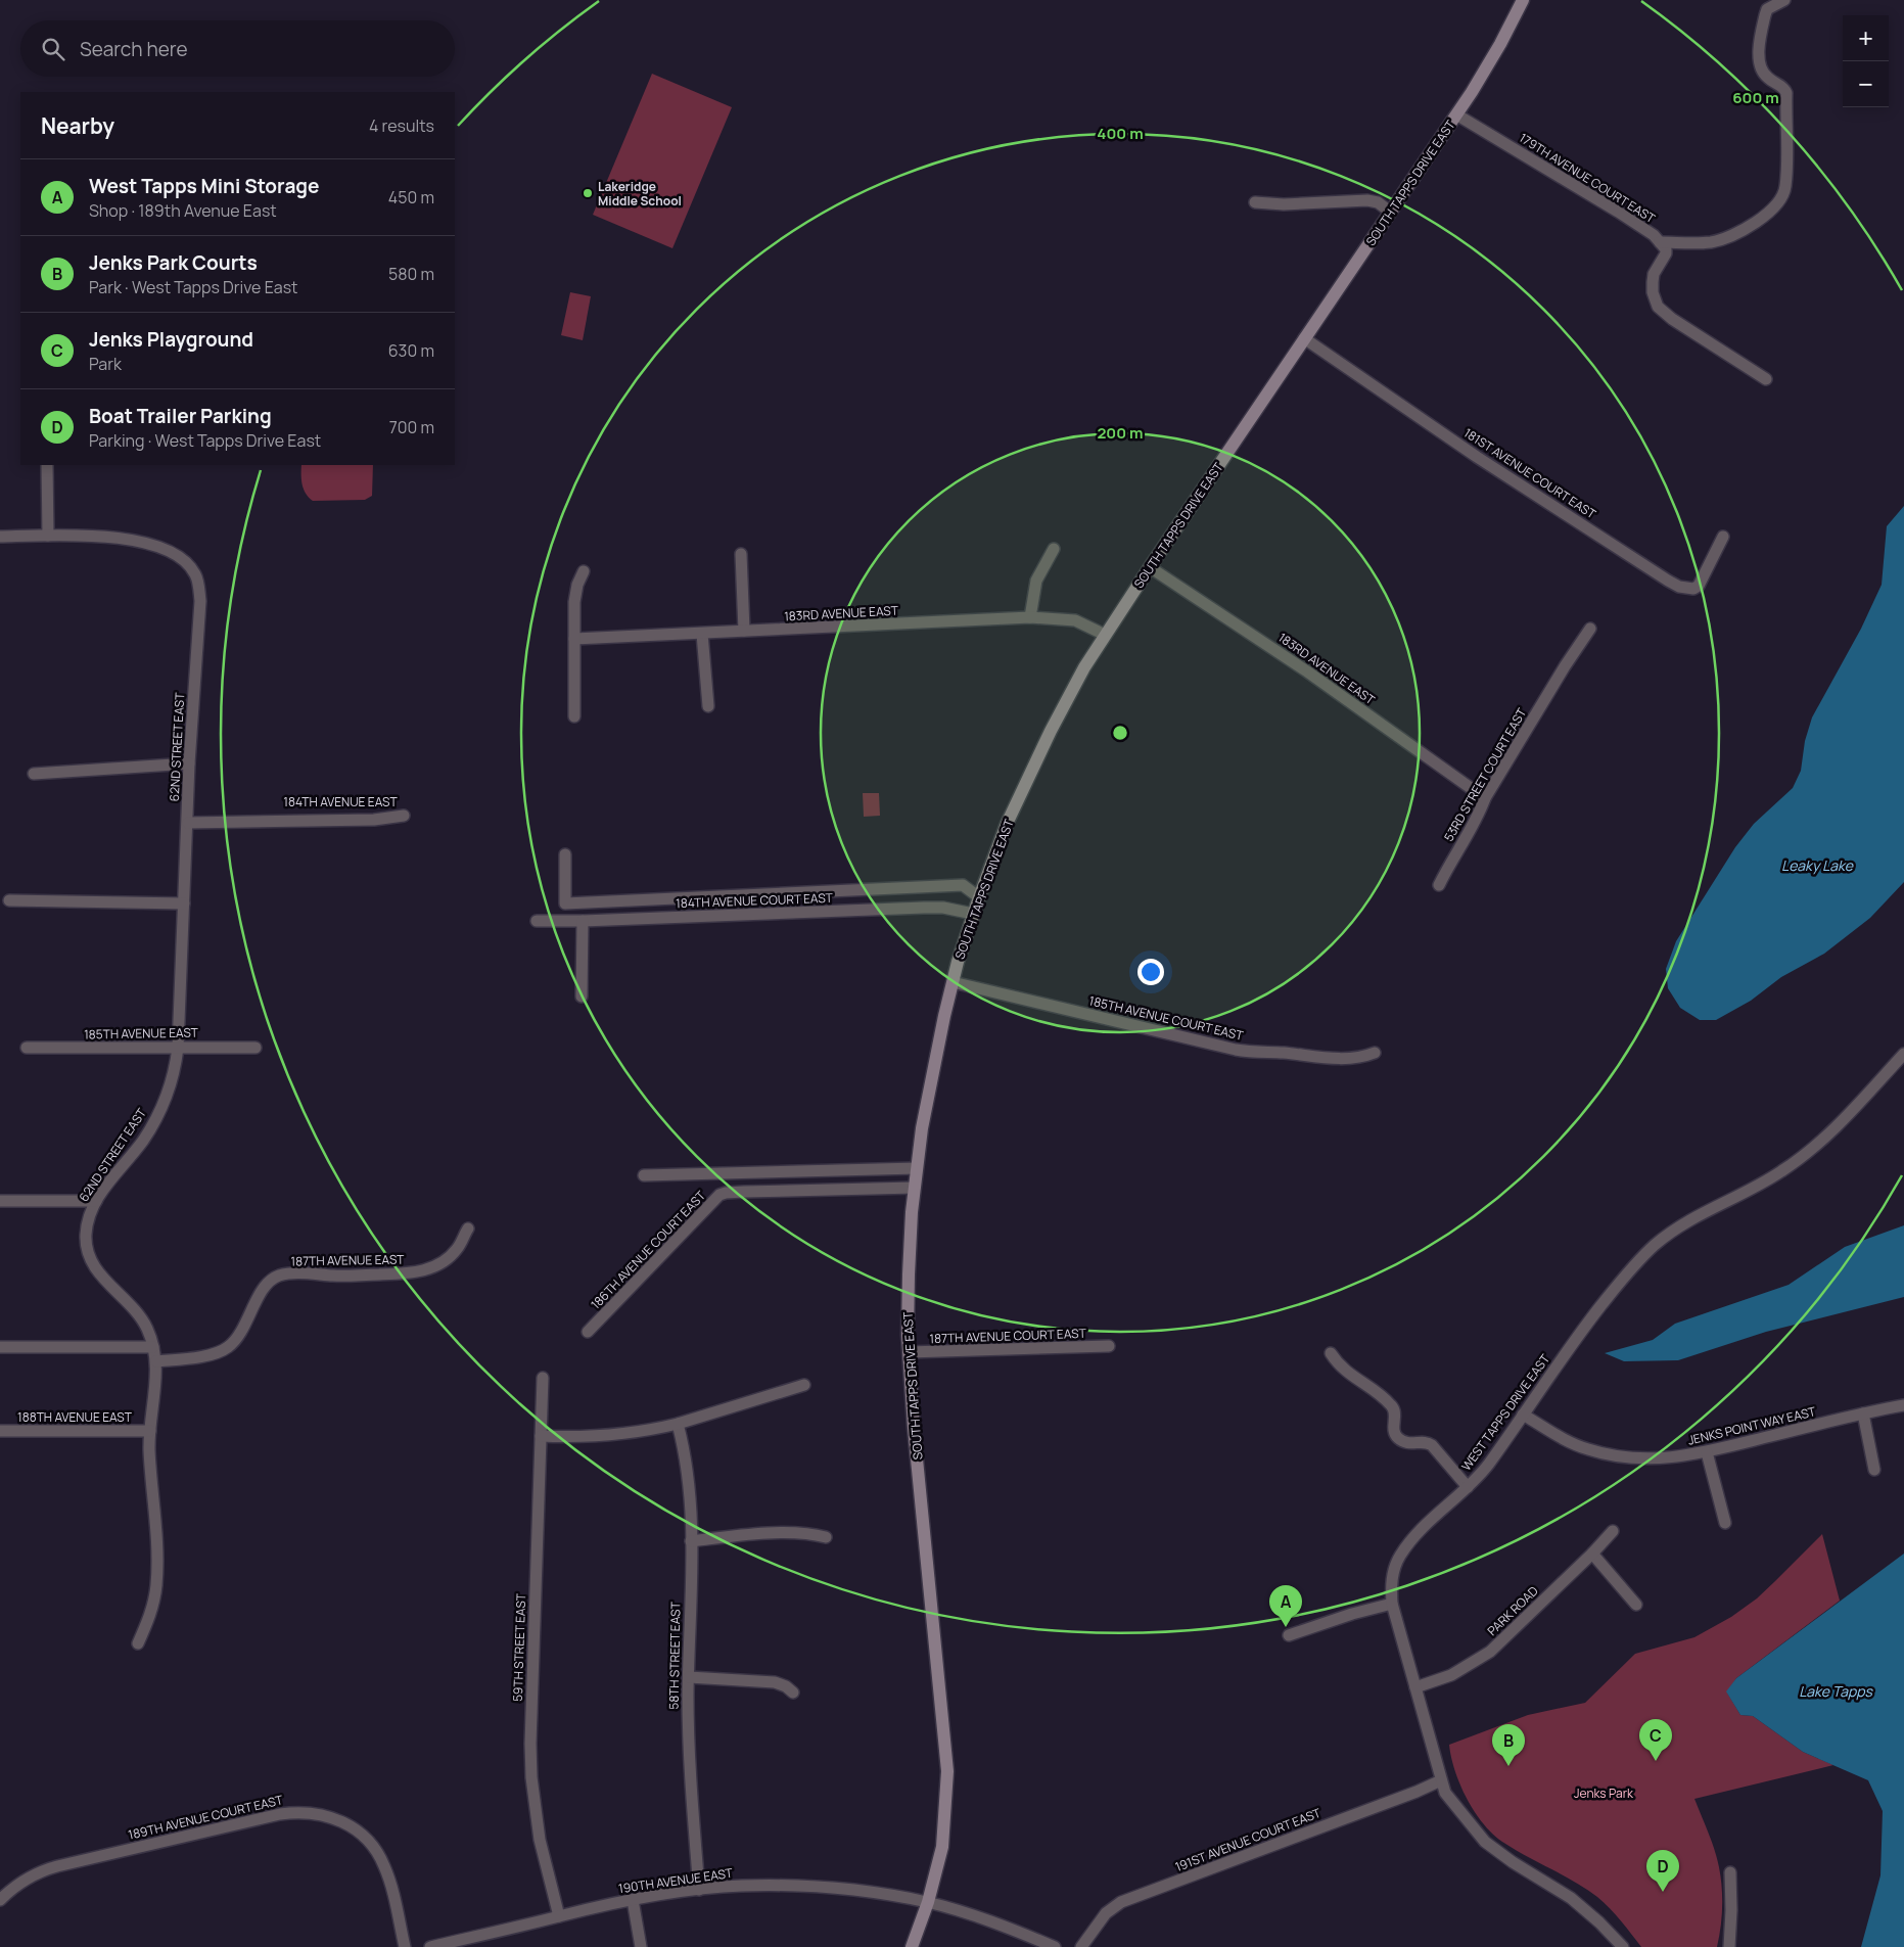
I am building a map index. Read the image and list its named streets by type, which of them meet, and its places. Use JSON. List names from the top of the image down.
{
  "streets": {
    "street": [
      "179TH AVENUE COURT EAST",
      "SOUTH TAPPS DRIVE EAST",
      "181ST AVENUE COURT EAST",
      "183RD AVENUE EAST",
      "62ND STREET EAST",
      "53RD STREET COURT EAST",
      "184TH AVENUE EAST",
      "184TH AVENUE COURT EAST",
      "185TH AVENUE COURT EAST",
      "185TH AVENUE EAST",
      "186TH AVENUE COURT EAST",
      "187TH AVENUE EAST",
      "187TH AVENUE COURT EAST",
      "WEST TAPPS DRIVE EAST",
      "188TH AVENUE EAST",
      "JENKS POINT WAY EAST",
      "PARK ROAD",
      "59TH STREET EAST",
      "58TH STREET EAST",
      "189TH AVENUE COURT EAST",
      "191ST AVENUE COURT EAST",
      "190TH AVENUE EAST"
    ]
  },
  "crossings": [
    ["179TH AVENUE COURT EAST", "SOUTH TAPPS DRIVE EAST"],
    ["SOUTH TAPPS DRIVE EAST", "181ST AVENUE COURT EAST"],
    ["SOUTH TAPPS DRIVE EAST", "183RD AVENUE EAST"],
    ["SOUTH TAPPS DRIVE EAST", "184TH AVENUE COURT EAST"],
    ["SOUTH TAPPS DRIVE EAST", "185TH AVENUE COURT EAST"],
    ["SOUTH TAPPS DRIVE EAST", "186TH AVENUE COURT EAST"],
    ["SOUTH TAPPS DRIVE EAST", "187TH AVENUE COURT EAST"],
    ["SOUTH TAPPS DRIVE EAST", "190TH AVENUE EAST"],
    ["183RD AVENUE EAST", "53RD STREET COURT EAST"],
    ["62ND STREET EAST", "184TH AVENUE EAST"],
    ["62ND STREET EAST", "185TH AVENUE EAST"],
    ["62ND STREET EAST", "187TH AVENUE EAST"],
    ["62ND STREET EAST", "188TH AVENUE EAST"],
    ["WEST TAPPS DRIVE EAST", "JENKS POINT WAY EAST"],
    ["WEST TAPPS DRIVE EAST", "PARK ROAD"],
    ["WEST TAPPS DRIVE EAST", "191ST AVENUE COURT EAST"],
    ["59TH STREET EAST", "190TH AVENUE EAST"],
    ["58TH STREET EAST", "190TH AVENUE EAST"]
  ],
  "water": ["Leaky Lake", "Lake Tapps"],
  "parks": ["Jenks Park"],
  "places": ["Lakeridge Middle School"],
  "page": {
    "map_buttons": ["+", "−"],
    "search": "Search here",
    "heading": ["Nearby", "4 results"],
    "list": [
      {
        "mark": "A",
        "name": "West Tapps Mini Storage",
        "note": "Shop · 189th Avenue East",
        "value": "450 m"
      },
      {
        "mark": "B",
        "name": "Jenks Park Courts",
        "note": "Park · West Tapps Drive East",
        "value": "580 m"
      },
      {
        "mark": "C",
        "name": "Jenks Playground",
        "note": "Park",
        "value": "630 m"
      },
      {
        "mark": "D",
        "name": "Boat Trailer Parking",
        "note": "Parking · West Tapps Drive East",
        "value": "700 m"
      }
    ],
    "pins": [
      "A",
      "C",
      "B",
      "D"
    ]
  },
  "rings": ["600 m", "400 m", "200 m"]
}
